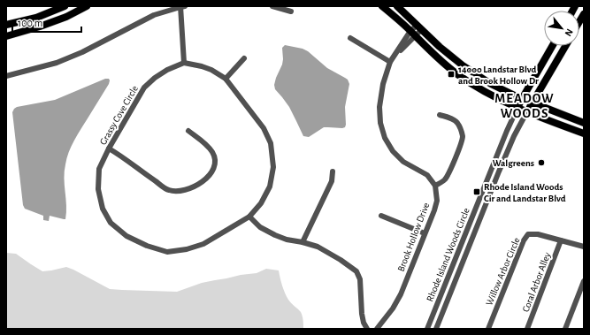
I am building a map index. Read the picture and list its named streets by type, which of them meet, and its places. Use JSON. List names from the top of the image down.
{
  "streets": {
    "street": [
      "Grassy Cove Circle",
      "Brook Hollow Drive",
      "Rhode Island Woods Circle",
      "Willow Arbor Circle",
      "Coral Arbor Alley"
    ]
  },
  "crossings": [
    ["Willow Arbor Circle", "Coral Arbor Alley"]
  ],
  "districts": ["MEADOW WOODS"],
  "places": {
    "transit": ["14000 Landstar Blvd and Brook Hollow Dr", "Rhode Island Woods Cir and Landstar Blvd"],
    "other": ["Walgreens"]
  },
  "scale_bar": "100 m",
  "north": "bottom right"
}
